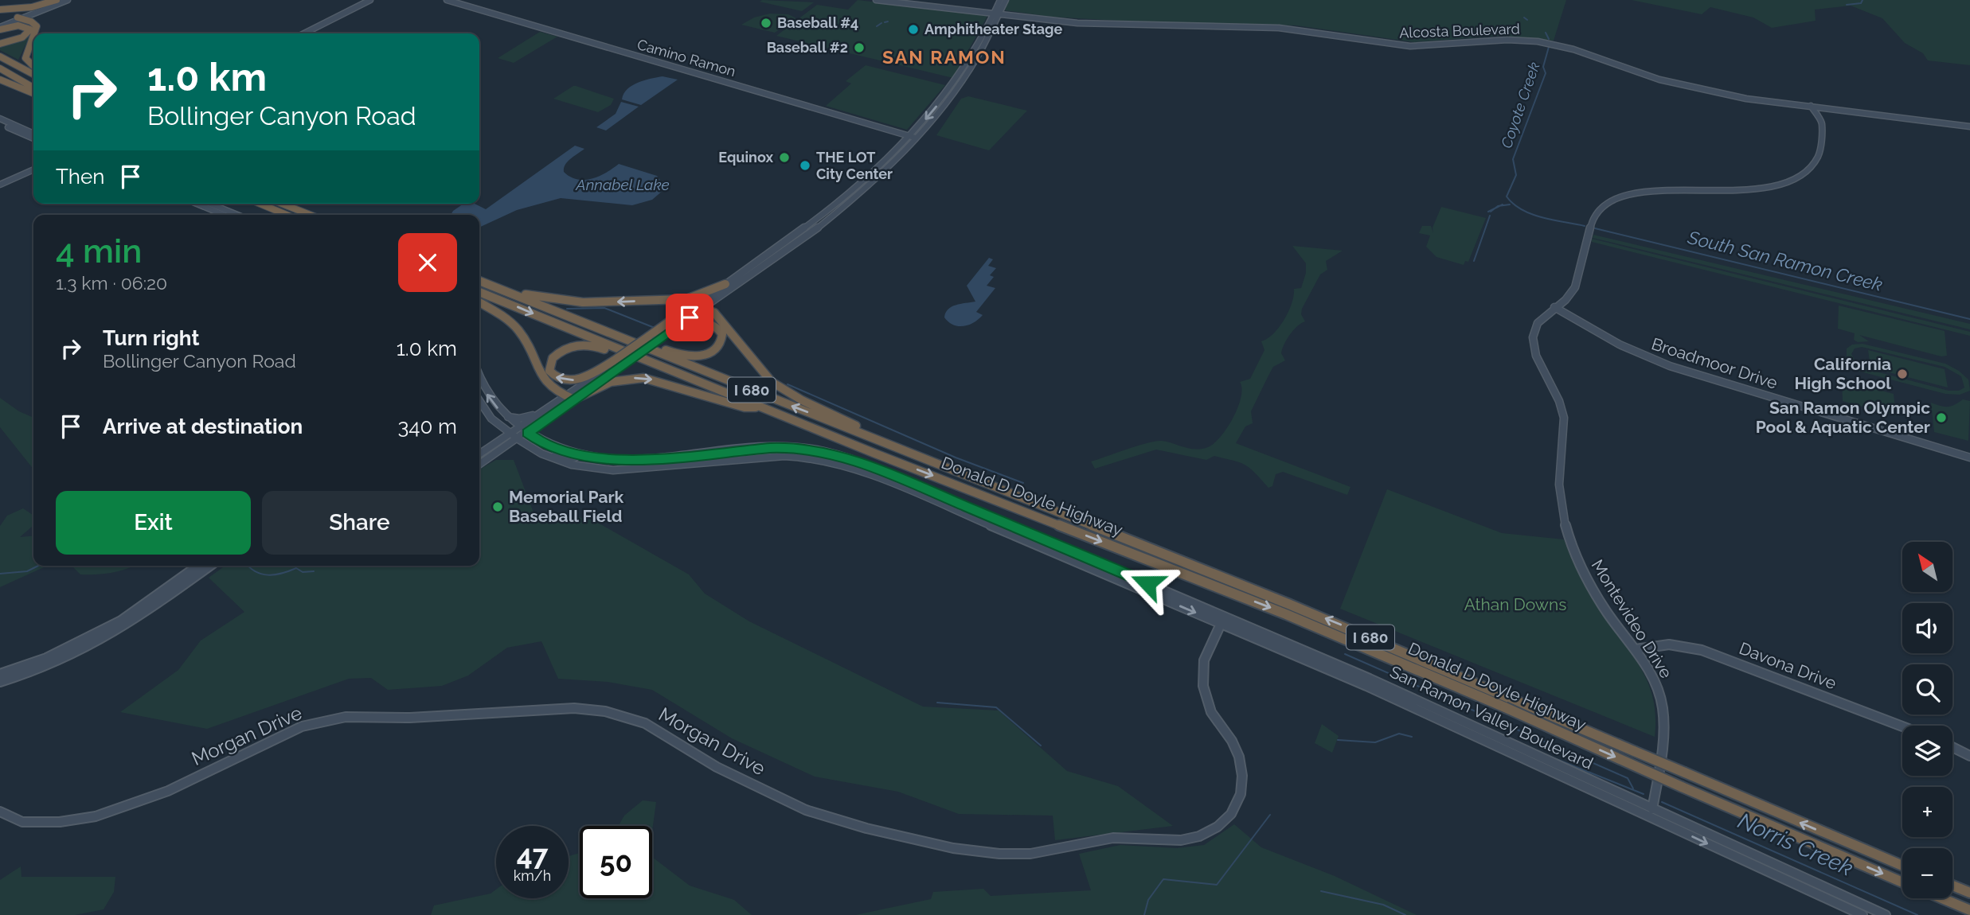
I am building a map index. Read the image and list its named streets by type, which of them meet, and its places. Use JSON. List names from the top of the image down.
{
  "streets": {
    "highway": ["I 680", "Donald D Doyle Highway"],
    "main road": [
      "Alcosta Boulevard",
      "Camino Ramon",
      "Broadmoor Drive",
      "Montevideo Drive",
      "Davona Drive",
      "San Ramon Valley Boulevard",
      "Morgan Drive"
    ]
  },
  "crossings": [
    ["Alcosta Boulevard", "Montevideo Drive"],
    ["Broadmoor Drive", "Montevideo Drive"],
    ["Montevideo Drive", "Davona Drive"],
    ["Montevideo Drive", "San Ramon Valley Boulevard"],
    ["San Ramon Valley Boulevard", "Morgan Drive"]
  ],
  "districts": ["SAN RAMON"],
  "water": [
    "Coyote Creek",
    "Annabel Lake",
    "South San Ramon Creek",
    "Norris Creek"
  ],
  "parks": ["Athan Downs"],
  "places": [
    "Baseball #4",
    "Amphitheater Stage",
    "Baseball #2",
    "Equinox",
    "THE LOT City Center",
    "California High School",
    "San Ramon Olympic Pool & Aquatic Center",
    "Memorial Park Baseball Field"
  ],
  "north": "top left",
  "page": {
    "turn": ["1.0 km", "Bollinger Canyon Road"],
    "then": "Then",
    "heading": ["4 min", "1.3 km · 06:20"],
    "list": [
      {
        "name": "Turn right",
        "note": "Bollinger Canyon Road",
        "value": "1.0 km"
      },
      {
        "name": "Arrive at destination",
        "value": "340 m"
      }
    ],
    "buttons": ["Exit", "Share"],
    "map_buttons": ["+", "−"],
    "speed": "47 km/h",
    "limit": "50"
  }
}
